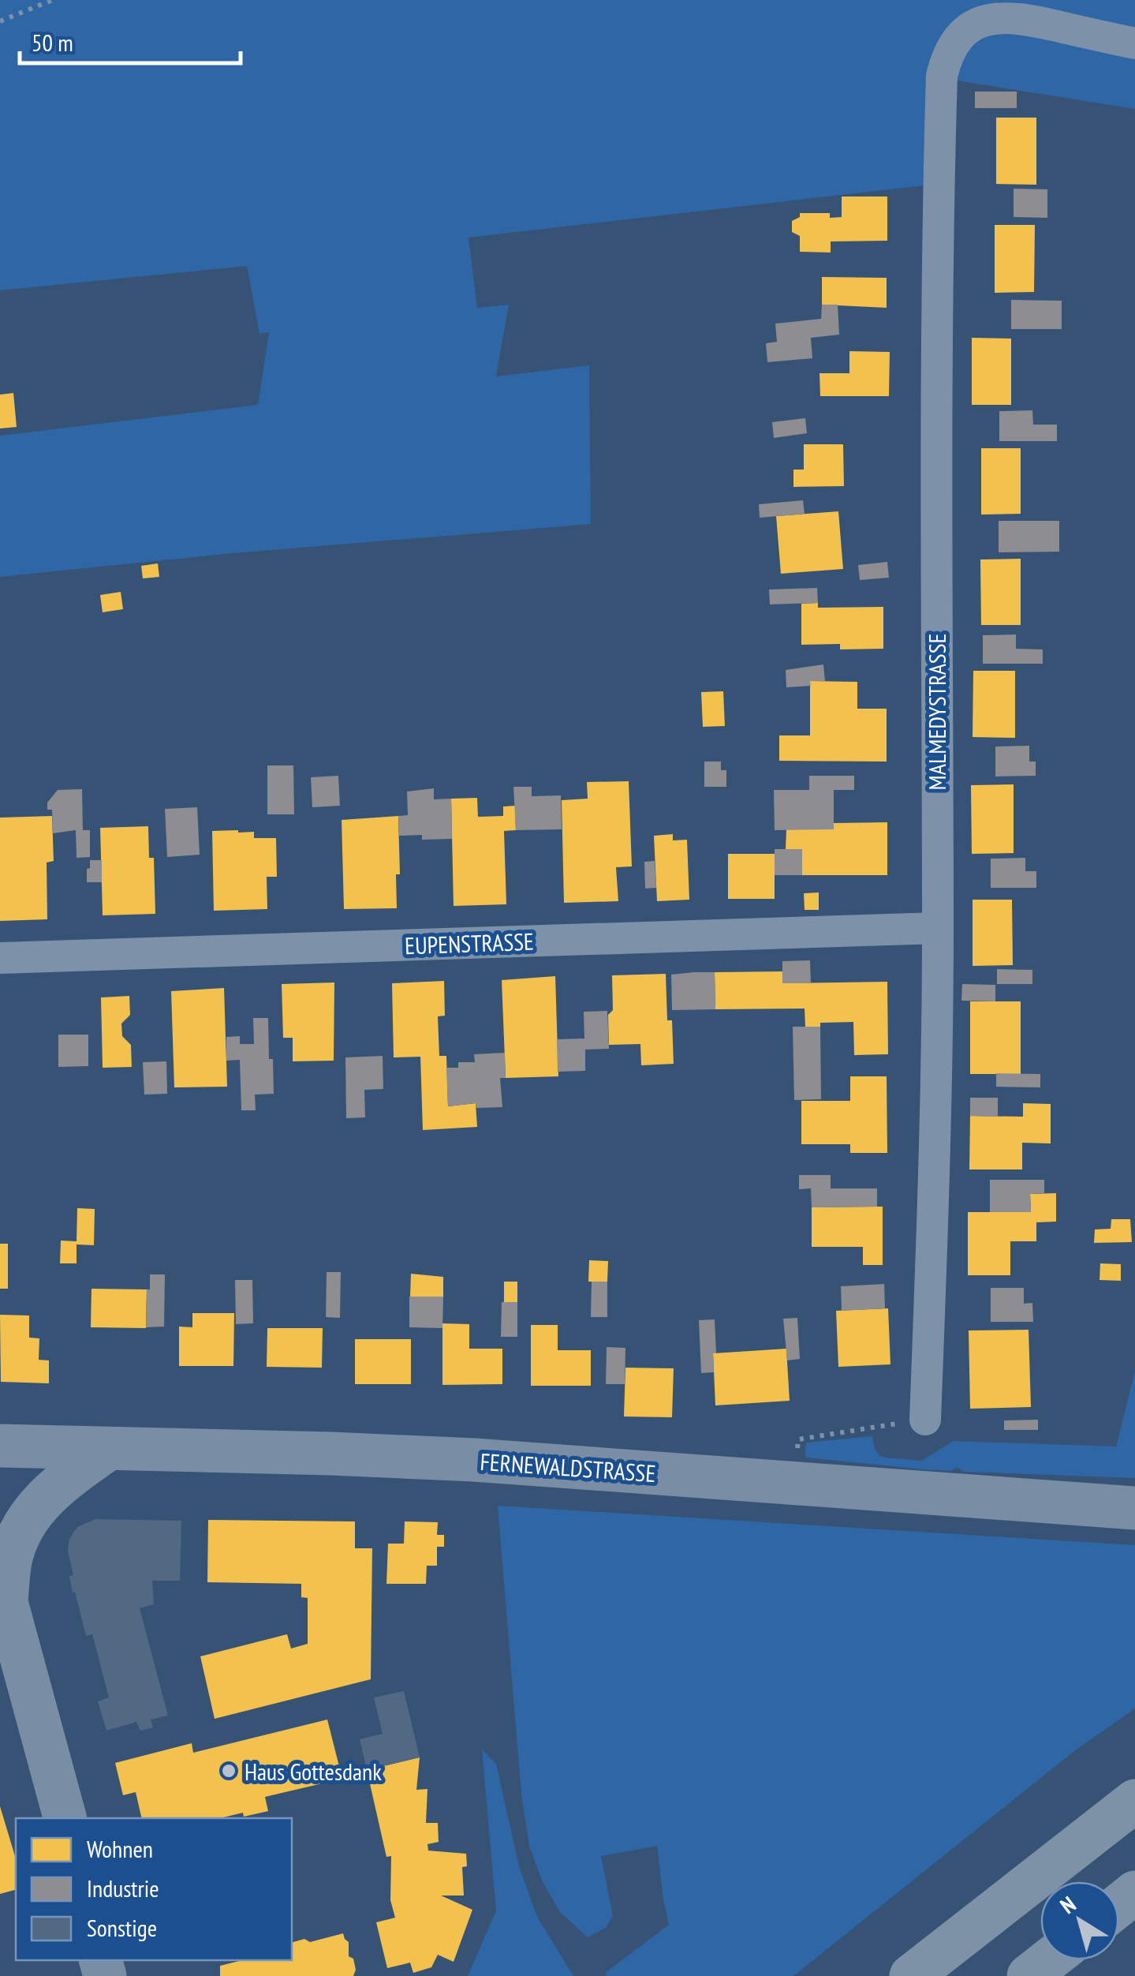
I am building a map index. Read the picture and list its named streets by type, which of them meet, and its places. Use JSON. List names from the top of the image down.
{
  "streets": {
    "main road": ["FERNEWALDSTRASSE"],
    "street": ["MALMEDYSTRASSE", "EUPENSTRASSE"]
  },
  "crossings": [
    ["MALMEDYSTRASSE", "EUPENSTRASSE"]
  ],
  "places": ["Haus Gottesdank"],
  "legend": ["Wohnen", "Industrie", "Sonstige"],
  "scale_bar": "50 m",
  "north": "top left"
}
